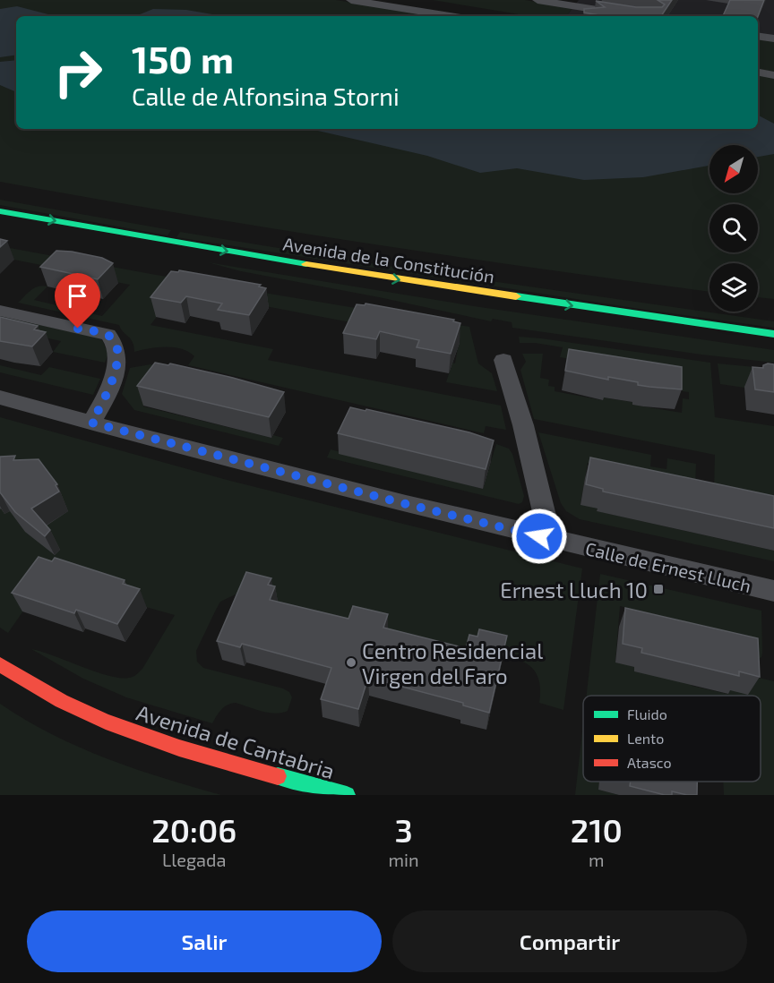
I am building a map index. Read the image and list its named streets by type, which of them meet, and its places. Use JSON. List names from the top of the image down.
{
  "streets": {
    "main road": ["Avenida de la Constitución", "Avenida de Cantabria"],
    "street": ["Calle de Ernest Lluch"]
  },
  "one_way": ["Avenida de la Constitución"],
  "places": {
    "transit": ["Ernest Lluch 10"],
    "other": ["Centro Residencial Virgen del Faro"]
  },
  "legend": ["Fluido", "Lento", "Atasco"],
  "north": "bottom left",
  "page": {
    "turn": ["150 m", "Calle de Alfonsina Storni"],
    "eta": [
      "20:06",
      "Llegada",
      "3",
      "min",
      "210",
      "m"
    ],
    "buttons": ["Salir", "Compartir"]
  }
}
